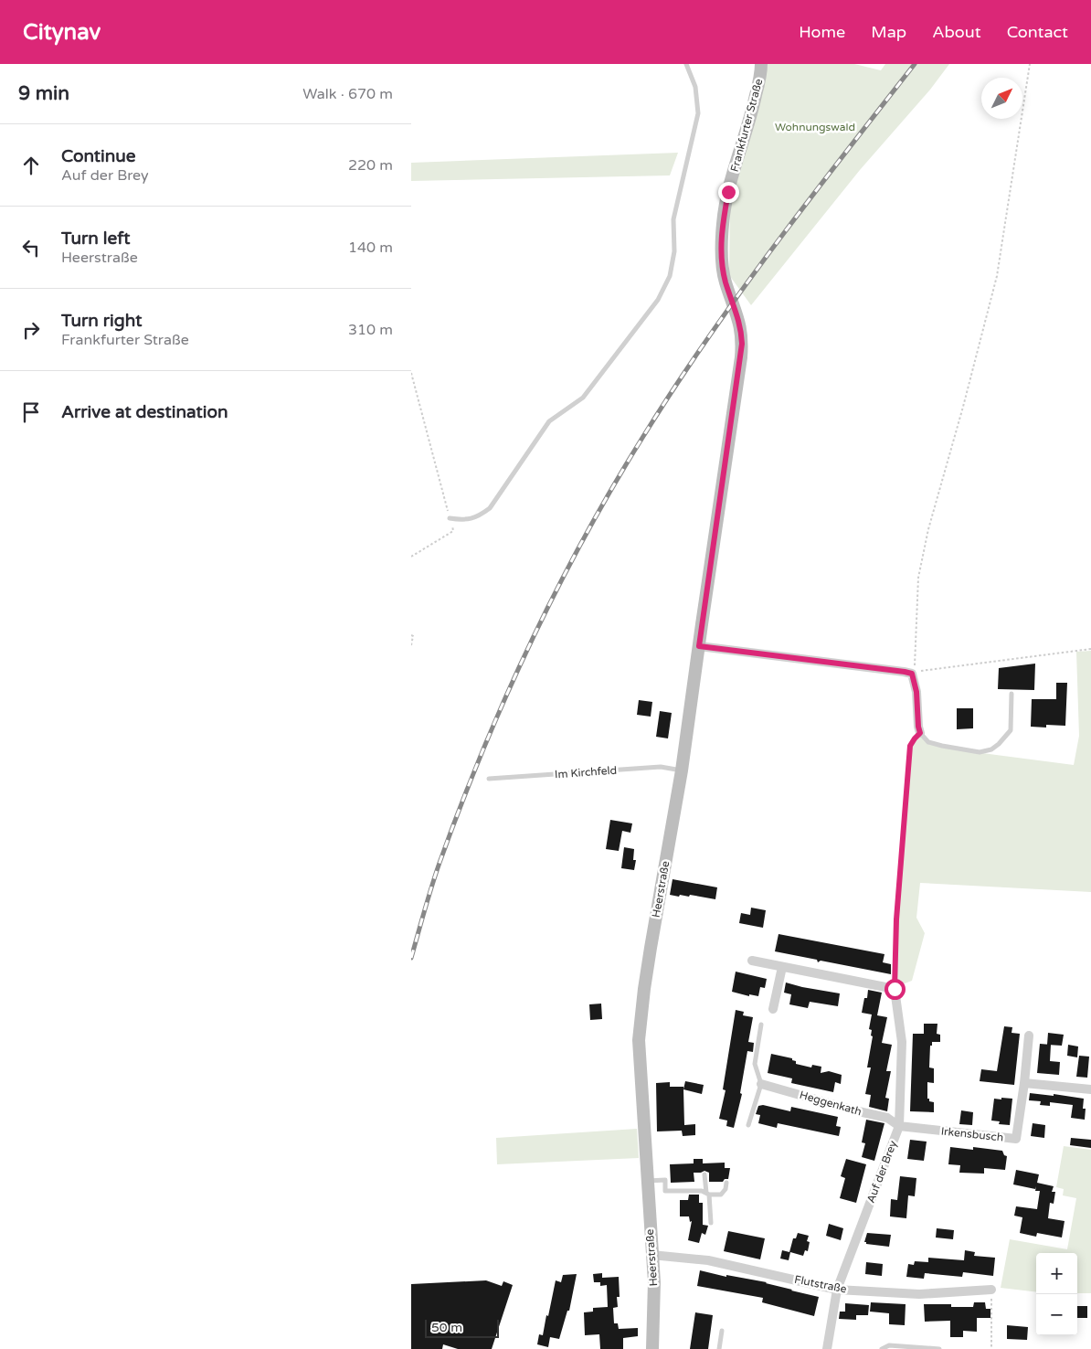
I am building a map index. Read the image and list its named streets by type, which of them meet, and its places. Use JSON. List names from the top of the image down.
{
  "streets": {
    "main road": ["Frankfurter Straße", "Heerstraße"],
    "street": [
      "Heggenkath",
      "Irkensbusch",
      "Auf der Brey",
      "Flutstraße"
    ],
    "lane": ["Im Kirchfeld"]
  },
  "crossings": [
    ["Frankfurter Straße", "Heerstraße"],
    ["Im Kirchfeld", "Heerstraße"],
    ["Heerstraße", "Flutstraße"],
    ["Heggenkath", "Irkensbusch"],
    ["Heggenkath", "Auf der Brey"],
    ["Irkensbusch", "Auf der Brey"],
    ["Auf der Brey", "Flutstraße"]
  ],
  "parks": ["Wohnungswald"],
  "scale_bar": "50 m",
  "north": "top right",
  "page": {
    "header": "Citynav",
    "nav": [
      "Home",
      "Map",
      "About",
      "Contact"
    ],
    "heading": ["9 min", "Walk · 670 m"],
    "list": [
      ["Continue", "Auf der Brey", "220 m"],
      ["Turn left", "Heerstraße", "140 m"],
      ["Turn right", "Frankfurter Straße", "310 m"],
      "Arrive at destination"
    ],
    "map_buttons": ["+", "−"],
    "scale": "50 m"
  }
}
